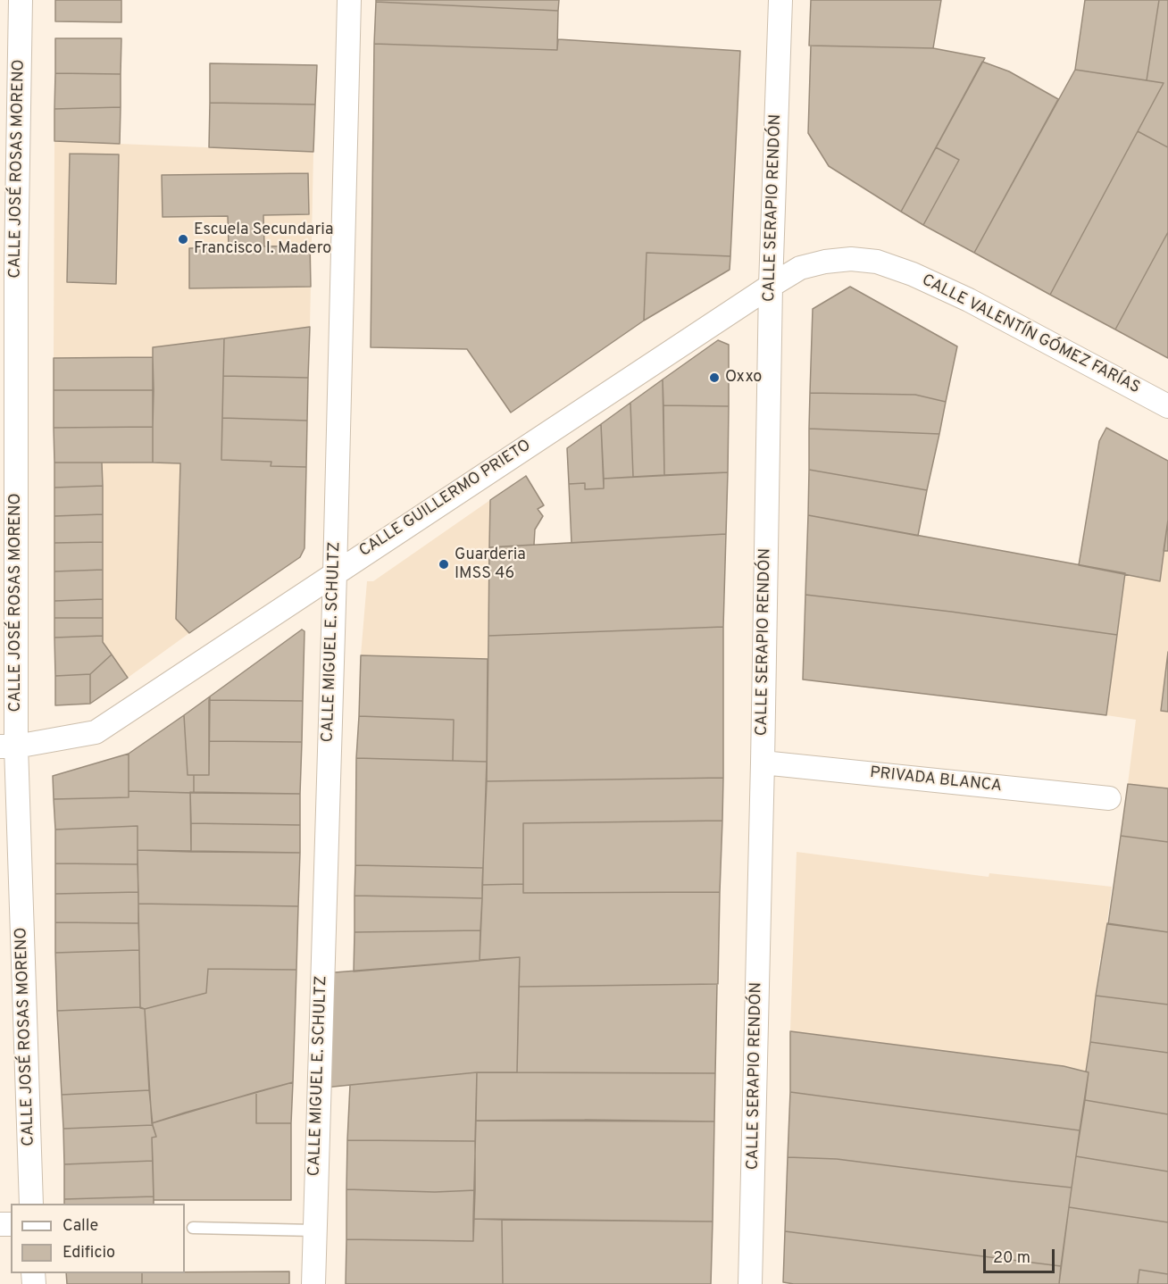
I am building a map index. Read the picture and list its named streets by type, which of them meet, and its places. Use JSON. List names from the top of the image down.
{
  "streets": {
    "street": [
      "CALLE JOSÉ ROSAS MORENO",
      "CALLE SERAPIO RENDÓN",
      "CALLE VALENTÍN GÓMEZ FARÍAS",
      "CALLE GUILLERMO PRIETO",
      "CALLE MIGUEL E. SCHULTZ",
      "PRIVADA BLANCA"
    ]
  },
  "crossings": [
    ["CALLE JOSÉ ROSAS MORENO", "CALLE GUILLERMO PRIETO"],
    ["CALLE SERAPIO RENDÓN", "CALLE VALENTÍN GÓMEZ FARÍAS"],
    ["CALLE SERAPIO RENDÓN", "CALLE GUILLERMO PRIETO"],
    ["CALLE SERAPIO RENDÓN", "PRIVADA BLANCA"],
    ["CALLE VALENTÍN GÓMEZ FARÍAS", "CALLE GUILLERMO PRIETO"],
    ["CALLE GUILLERMO PRIETO", "CALLE MIGUEL E. SCHULTZ"]
  ],
  "places": ["Escuela Secundaria Francisco I. Madero", "Oxxo", "Guarderia IMSS 46"],
  "legend": ["Calle", "Edificio"],
  "scale_bar": "20 m"
}
